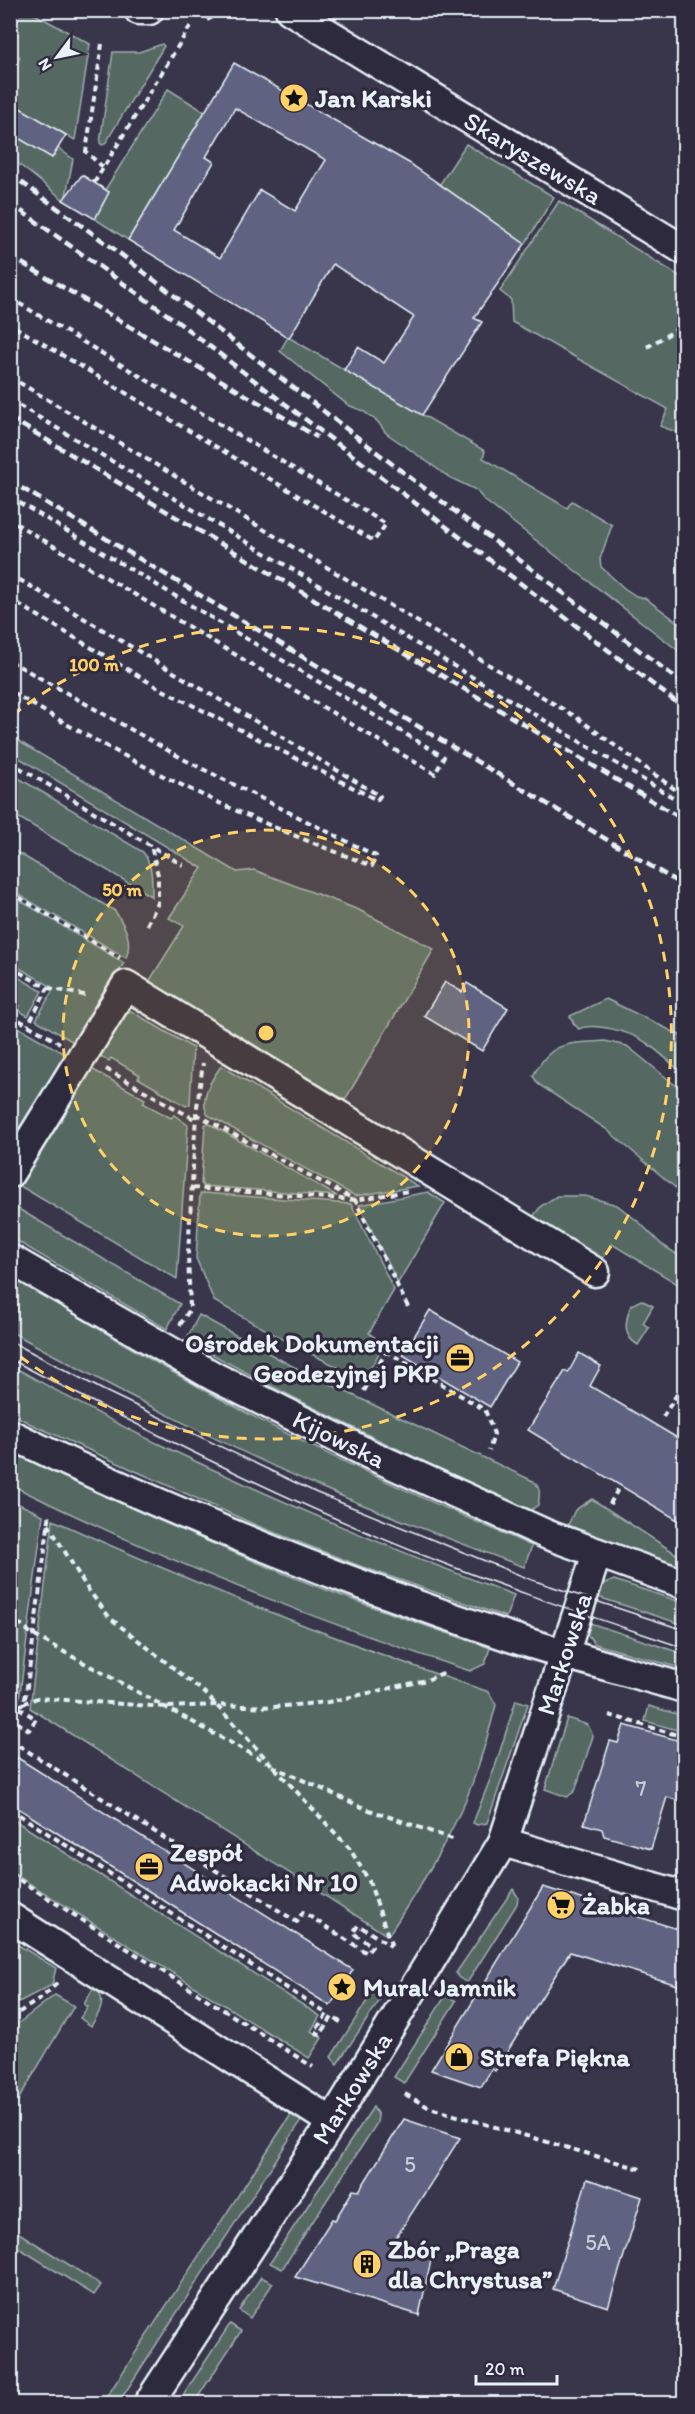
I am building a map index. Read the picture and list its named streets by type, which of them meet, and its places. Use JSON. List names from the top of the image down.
{
  "streets": {
    "street": ["Skaryszewska", "Kijowska", "Markowska"]
  },
  "crossings": [
    ["Kijowska", "Markowska"]
  ],
  "places": {
    "place": ["Jan Karski", "Mural Jamnik"],
    "office": ["Ośrodek Dokumentacji Geodezyjnej PKP", "Zespół Adwokacki Nr 10"],
    "supermarket": ["Żabka"],
    "shop": ["Strefa Piękna"],
    "building": ["Zbór „Praga dla Chrystusa”"]
  },
  "house_numbers": ["7", "5", "5A"],
  "scale_bar": "20 m",
  "north": "bottom left",
  "rings": ["100 m", "50 m"]
}
